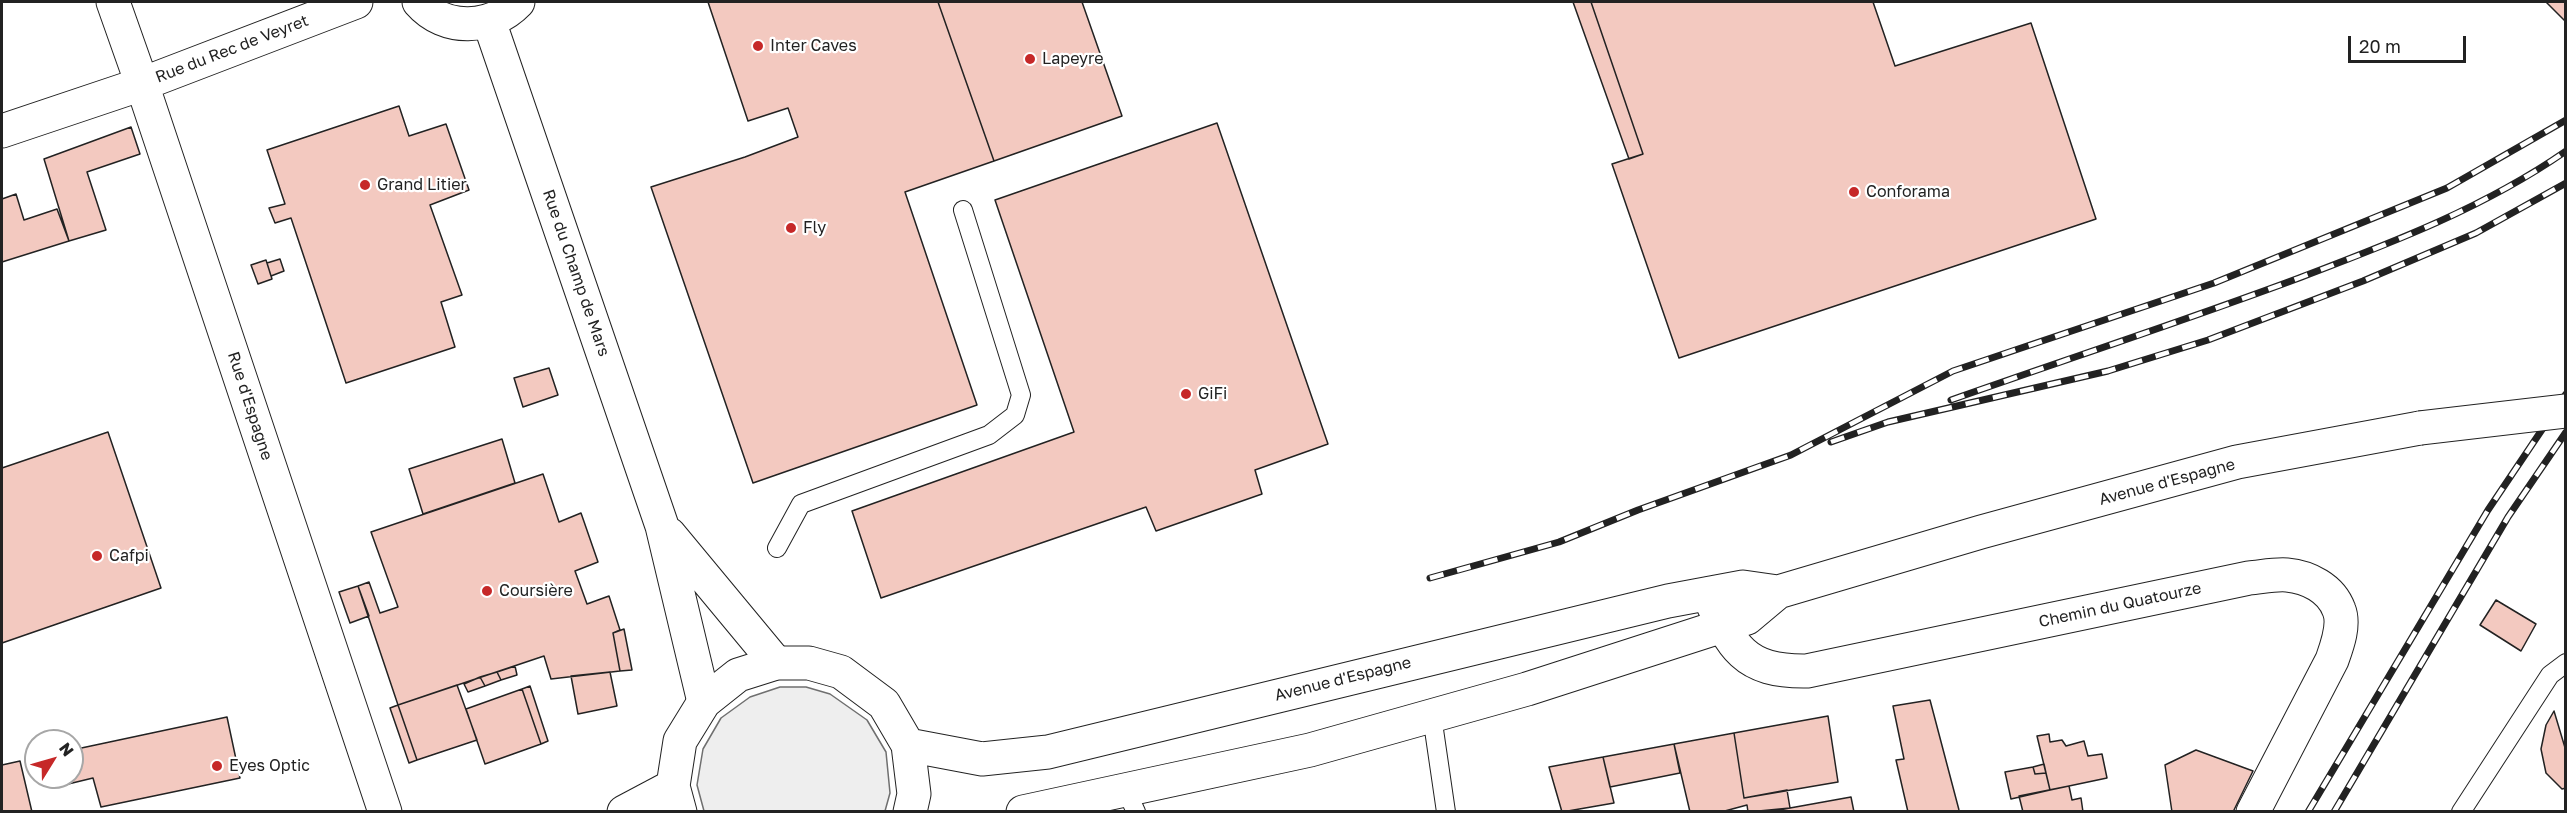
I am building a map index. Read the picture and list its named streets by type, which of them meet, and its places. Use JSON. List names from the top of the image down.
{
  "streets": {
    "street": [
      "Rue du Rec de Veyret",
      "Rue du Champ de Mars",
      "Rue d'Espagne",
      "Avenue d'Espagne",
      "Chemin du Quatourze"
    ]
  },
  "crossings": [
    ["Rue du Rec de Veyret", "Rue d'Espagne"],
    ["Avenue d'Espagne", "Chemin du Quatourze"]
  ],
  "places": [
    "Inter Caves",
    "Lapeyre",
    "Grand Litier",
    "Conforama",
    "Fly",
    "GiFi",
    "Cafpi",
    "Coursière",
    "Eyes Optic"
  ],
  "scale_bar": "20 m",
  "north": "top right"
}
